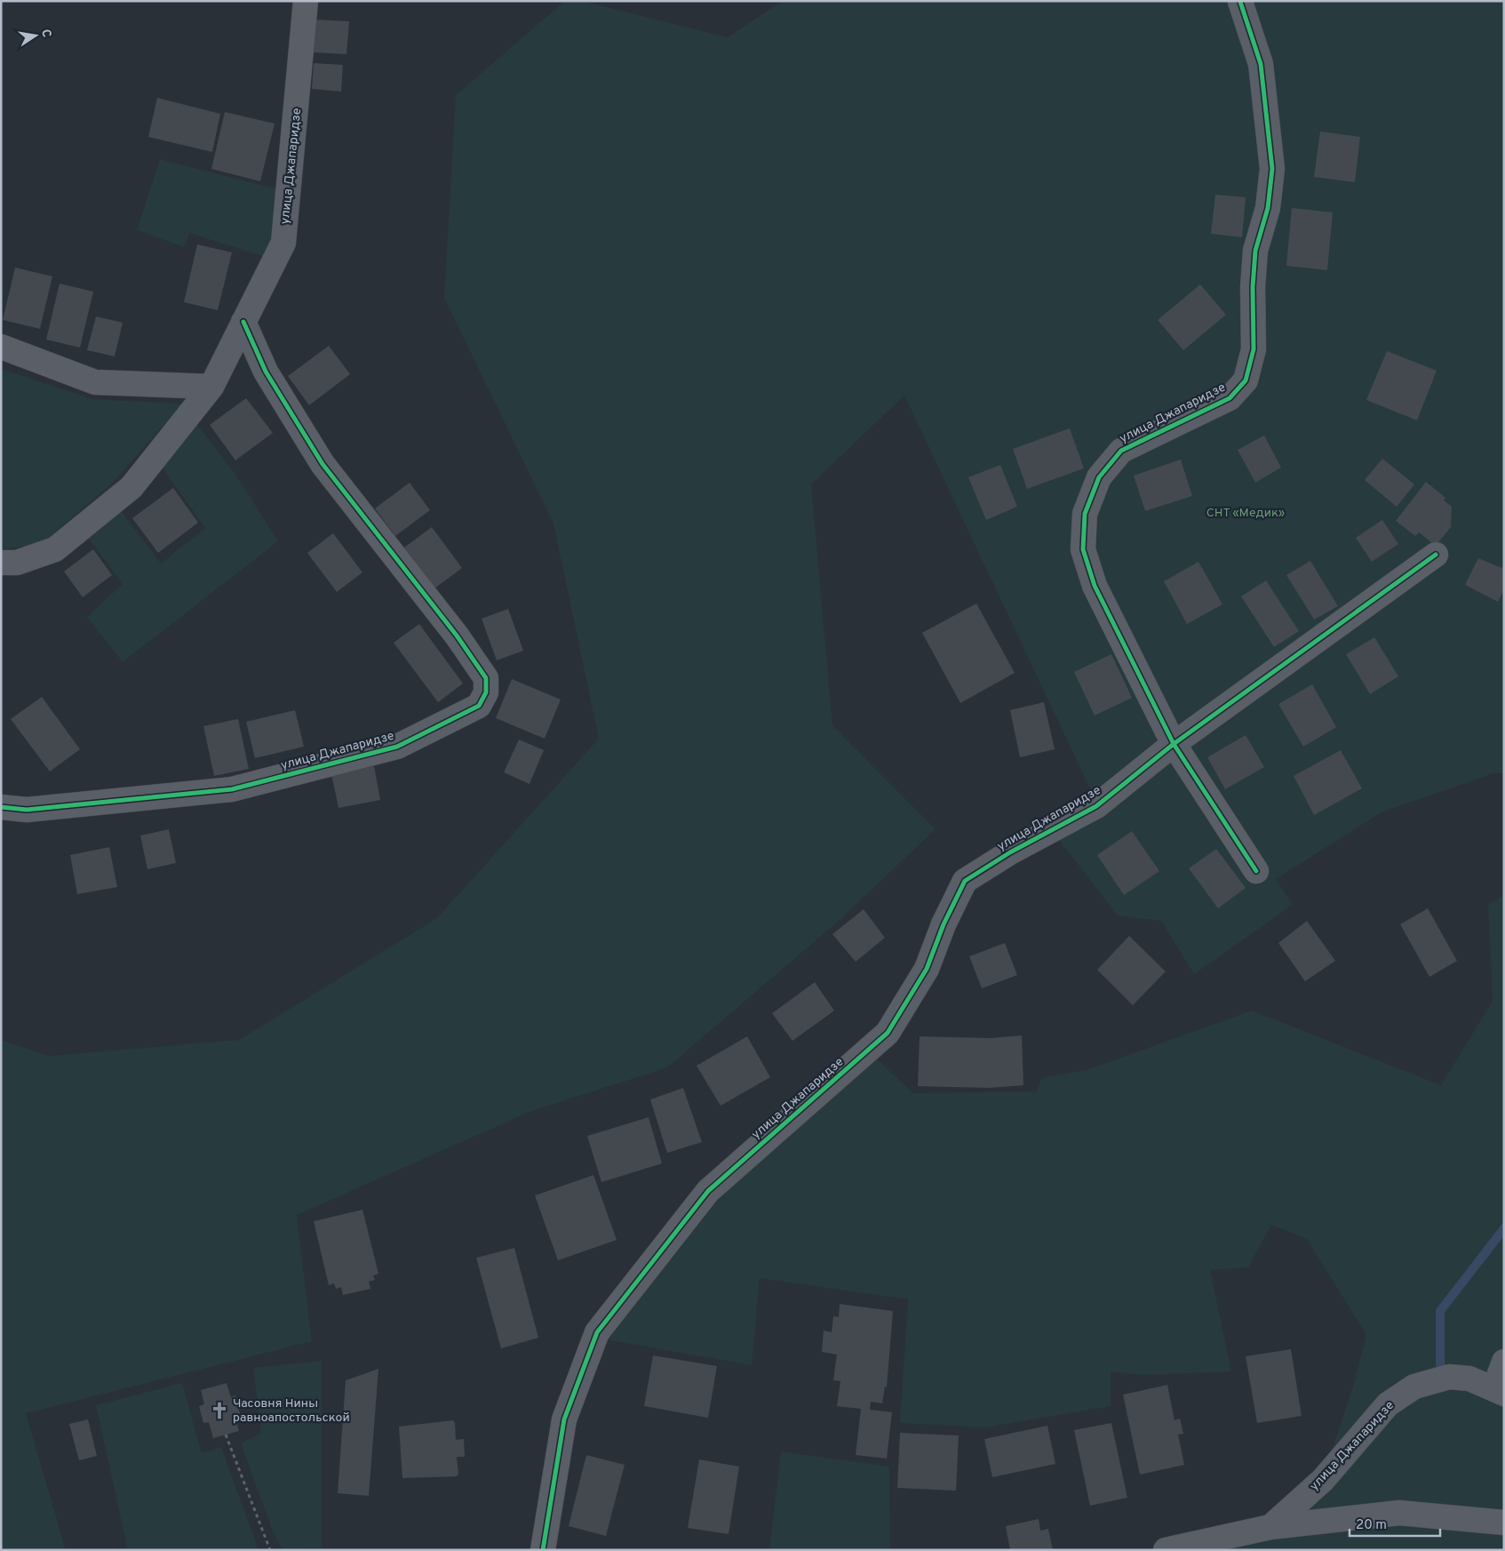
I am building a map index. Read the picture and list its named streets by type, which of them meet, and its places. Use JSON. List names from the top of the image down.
{
  "streets": {
    "street": ["улица Джапаридзе"]
  },
  "parks": ["СНТ «Медик»"],
  "places": {
    "church": ["Часовня Нины равноапостольской"]
  },
  "scale_bar": "20 m",
  "north": "right"
}
